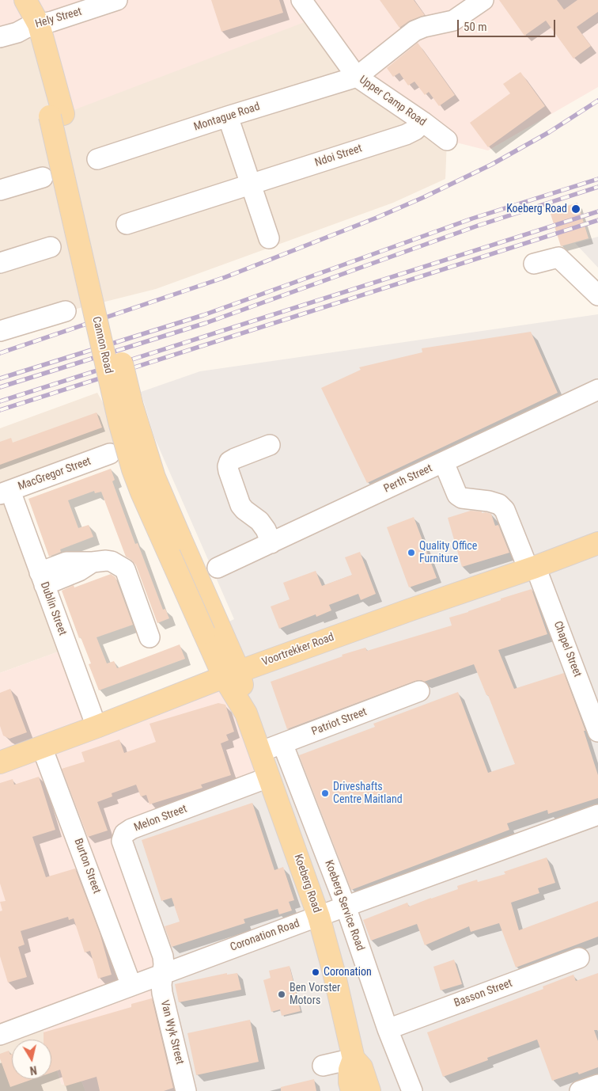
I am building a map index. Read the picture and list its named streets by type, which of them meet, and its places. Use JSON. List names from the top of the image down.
{
  "streets": {
    "main road": ["Cannon Road", "Voortrekker Road", "Koeberg Road"],
    "street": [
      "Hely Street",
      "Upper Camp Road",
      "Montague Road",
      "Ndoi Street",
      "MacGregor Street",
      "Perth Street",
      "Dublin Street",
      "Chapel Street",
      "Patriot Street",
      "Melon Street",
      "Burton Street",
      "Koeberg Service Road",
      "Coronation Road",
      "Basson Street",
      "Van Wyk Street"
    ]
  },
  "crossings": [
    ["Hely Street", "Cannon Road"],
    ["Upper Camp Road", "Montague Road"],
    ["Upper Camp Road", "Ndoi Street"],
    ["Cannon Road", "Voortrekker Road"],
    ["Cannon Road", "Koeberg Road"],
    ["MacGregor Street", "Dublin Street"],
    ["Perth Street", "Chapel Street"],
    ["Dublin Street", "Voortrekker Road"],
    ["Chapel Street", "Voortrekker Road"],
    ["Voortrekker Road", "Burton Street"],
    ["Voortrekker Road", "Koeberg Road"],
    ["Patriot Street", "Koeberg Road"],
    ["Patriot Street", "Koeberg Service Road"],
    ["Melon Street", "Koeberg Road"],
    ["Melon Street", "Coronation Road"],
    ["Melon Street", "Van Wyk Street"],
    ["Burton Street", "Coronation Road"],
    ["Koeberg Road", "Coronation Road"],
    ["Koeberg Service Road", "Coronation Road"],
    ["Koeberg Service Road", "Basson Street"],
    ["Coronation Road", "Van Wyk Street"]
  ],
  "places": [
    "Koeberg Road",
    "Quality Office Furniture",
    "Driveshafts Centre Maitland",
    "Coronation",
    "Ben Vorster Motors"
  ],
  "scale_bar": "50 m",
  "north": "bottom"
}
